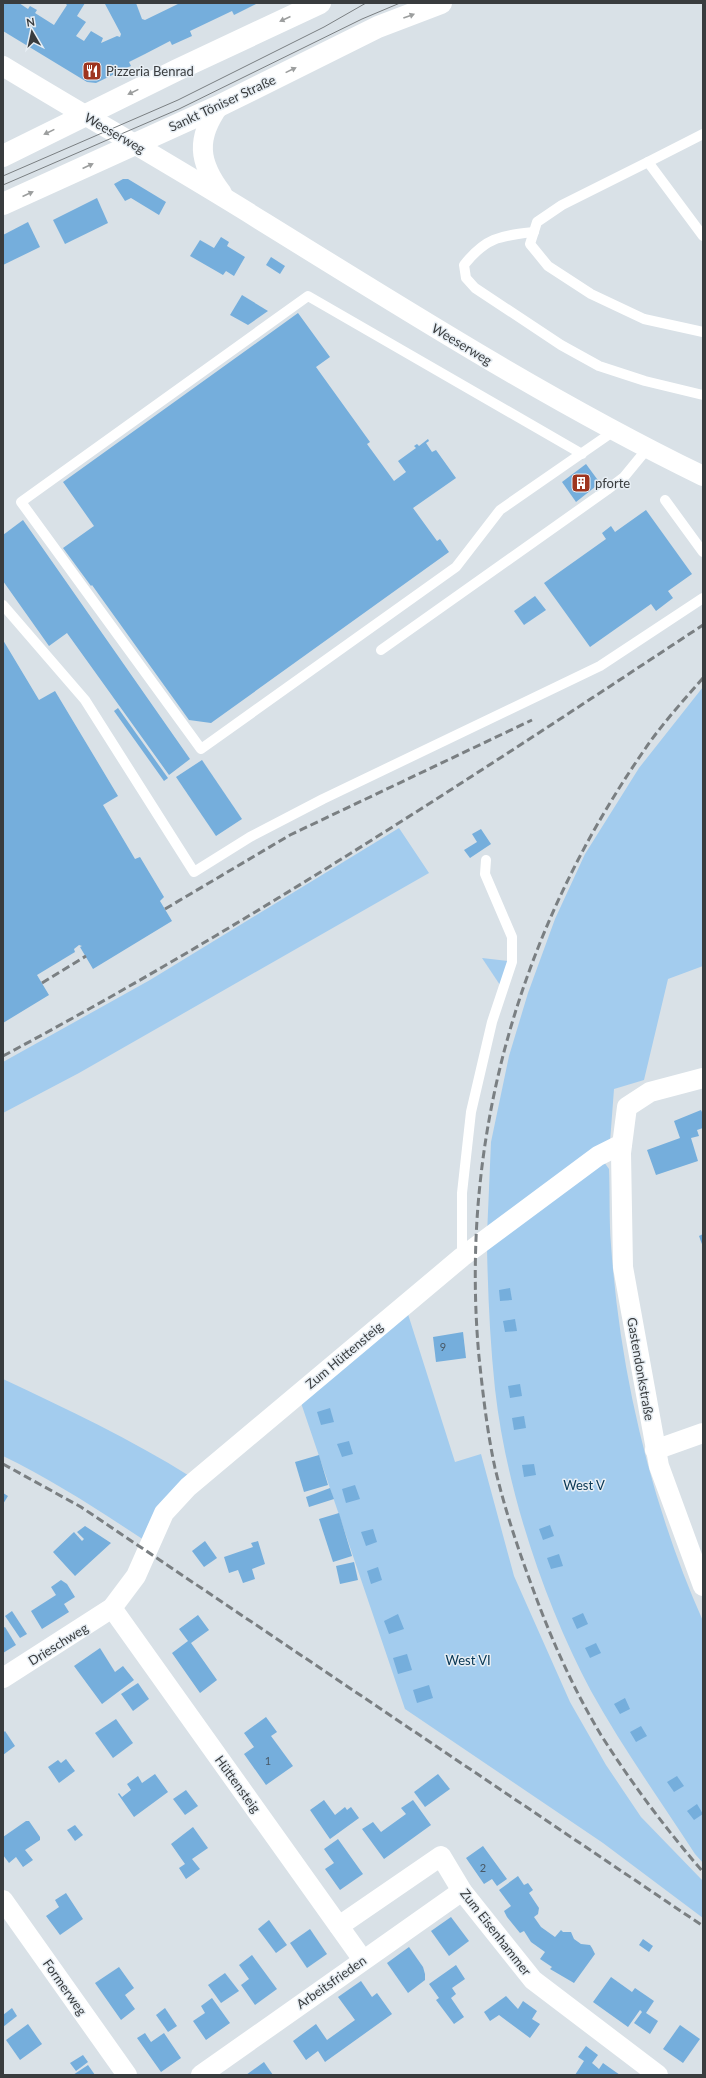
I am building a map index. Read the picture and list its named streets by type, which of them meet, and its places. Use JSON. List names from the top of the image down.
{
  "streets": {
    "main road": ["Sankt Töniser Straße"],
    "street": [
      "Weeserweg",
      "Zum Hüttensteig",
      "Gastendonkstraße",
      "Drieschweg",
      "Hüttensteig",
      "Zum Eisenhammer",
      "Arbeitsfrieden",
      "Formerweg"
    ]
  },
  "crossings": [
    ["Sankt Töniser Straße", "Weeserweg"],
    ["Zum Hüttensteig", "Gastendonkstraße"],
    ["Zum Hüttensteig", "Drieschweg"],
    ["Zum Hüttensteig", "Hüttensteig"],
    ["Drieschweg", "Hüttensteig"],
    ["Hüttensteig", "Zum Eisenhammer"],
    ["Hüttensteig", "Arbeitsfrieden"],
    ["Zum Eisenhammer", "Arbeitsfrieden"]
  ],
  "parks": ["West V", "West VI"],
  "places": {
    "restaurant": ["Pizzeria Benrad"],
    "building": ["pforte"]
  },
  "house_numbers": ["9", "1", "2"],
  "north": "top"
}
